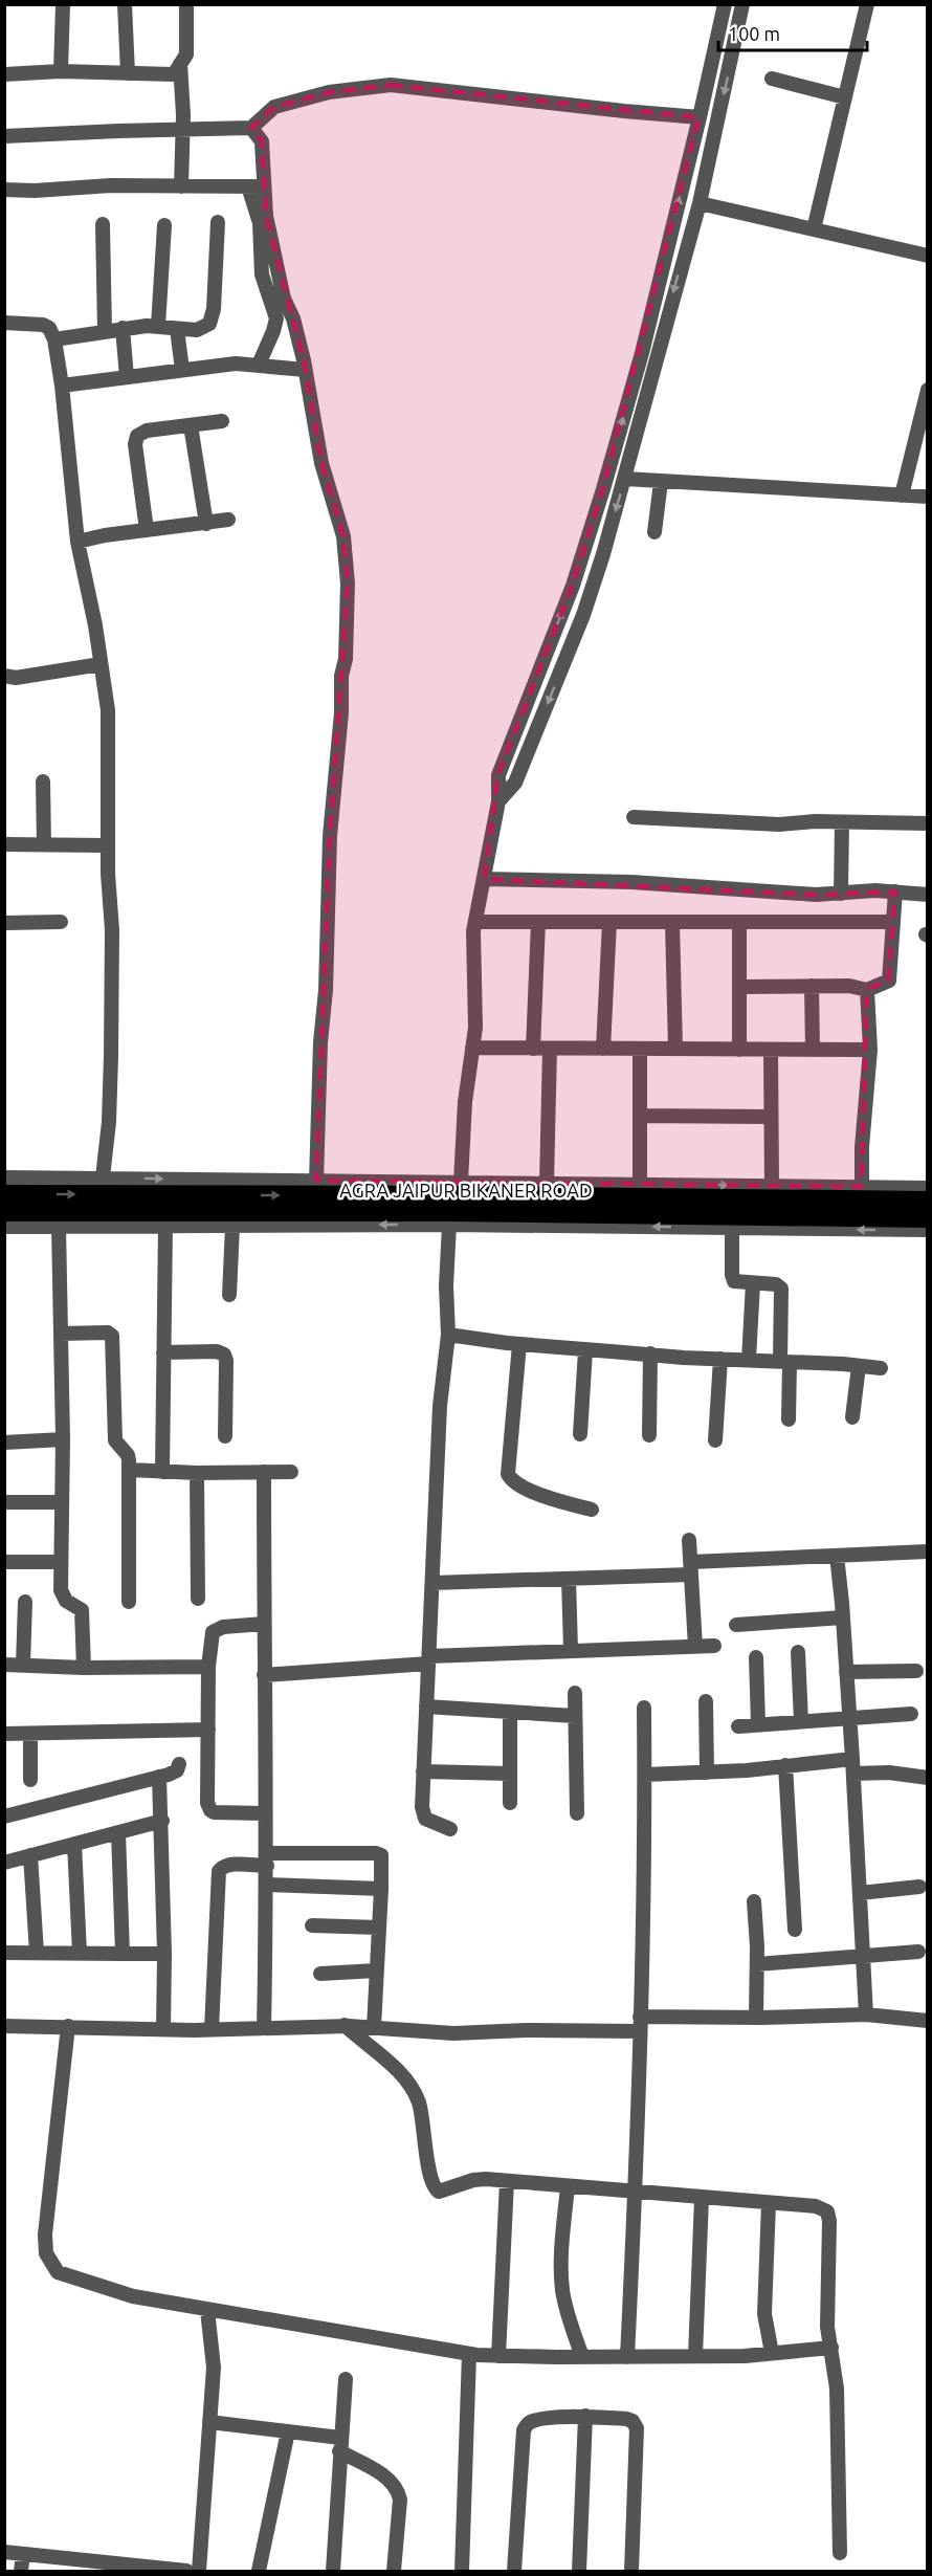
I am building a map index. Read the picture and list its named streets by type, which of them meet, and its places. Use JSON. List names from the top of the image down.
{
  "streets": {
    "highway": ["AGRA JAIPUR BIKANER ROAD"]
  },
  "scale_bar": "100 m"
}
